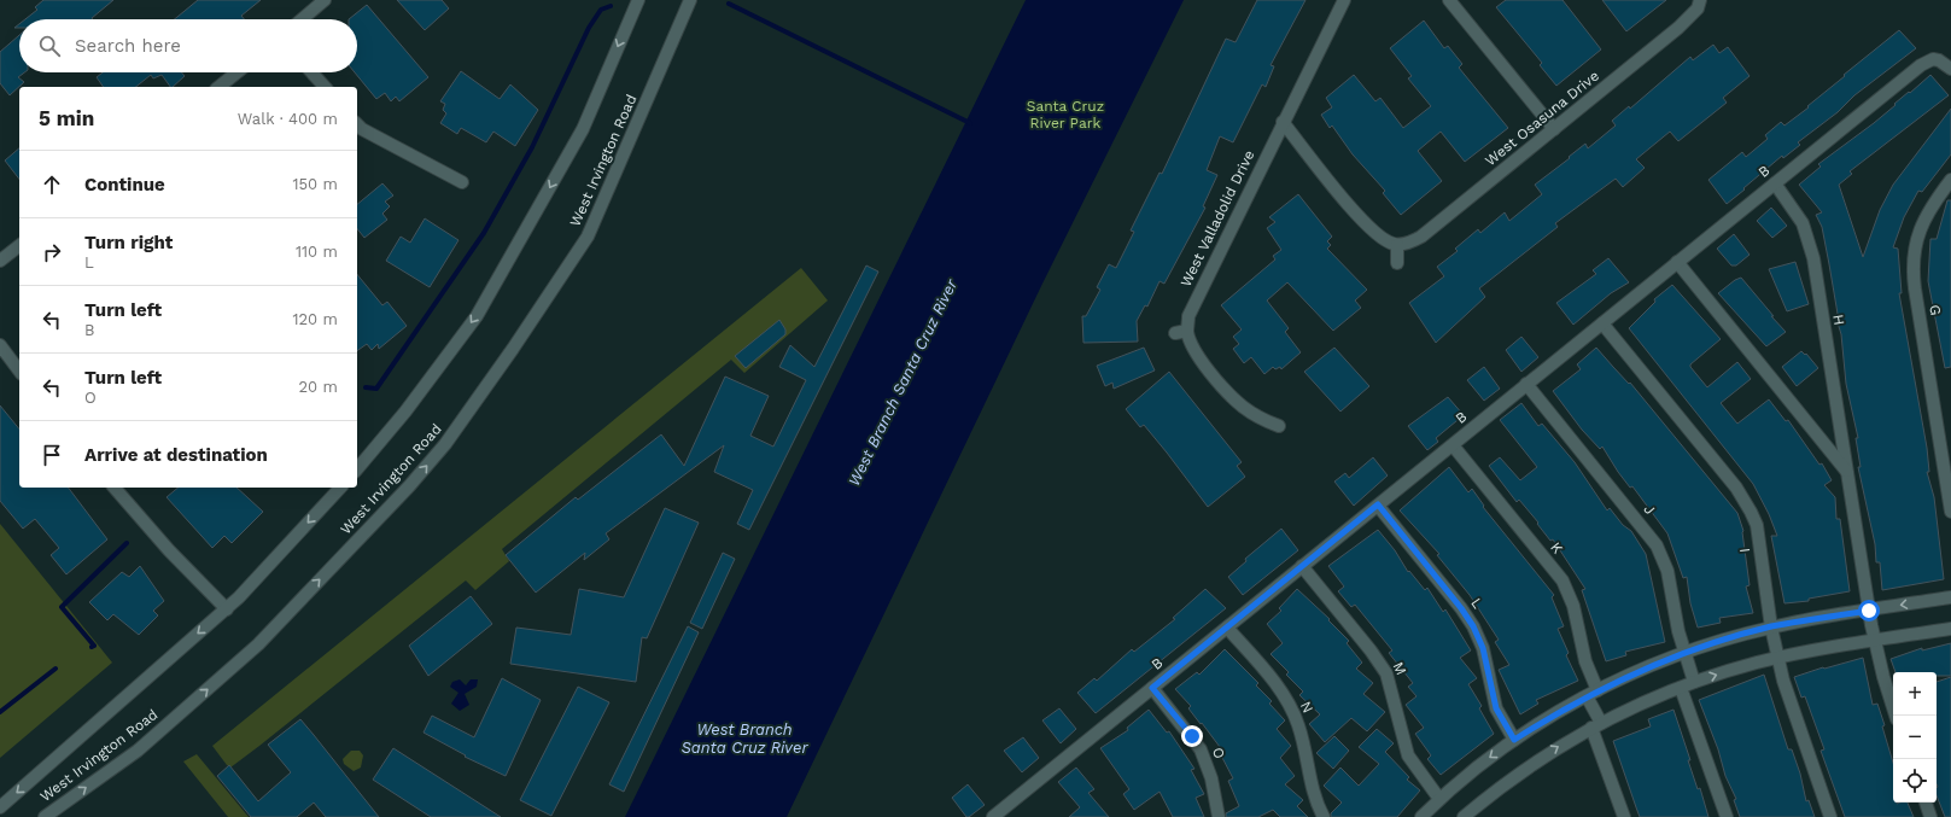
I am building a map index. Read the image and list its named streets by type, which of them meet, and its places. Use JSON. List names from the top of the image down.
{
  "streets": {
    "street": [
      "West Osasuna Drive",
      "West Irvington Road",
      "B",
      "West Valladolid Drive",
      "G",
      "H",
      "J",
      "K",
      "I",
      "L",
      "M",
      "N",
      "O"
    ]
  },
  "crossings": [
    ["B", "H"],
    ["B", "J"],
    ["B", "K"],
    ["B", "I"],
    ["B", "L"],
    ["B", "M"],
    ["B", "N"],
    ["B", "O"]
  ],
  "water": ["West Branch Santa Cruz River"],
  "parks": ["Santa Cruz River Park"],
  "page": {
    "search": "Search here",
    "heading": ["5 min", "Walk · 400 m"],
    "list": [
      ["Continue", "150 m"],
      ["Turn right", "L", "110 m"],
      ["Turn left", "B", "120 m"],
      ["Turn left", "O", "20 m"],
      "Arrive at destination"
    ],
    "map_buttons": ["+", "−"]
  }
}
